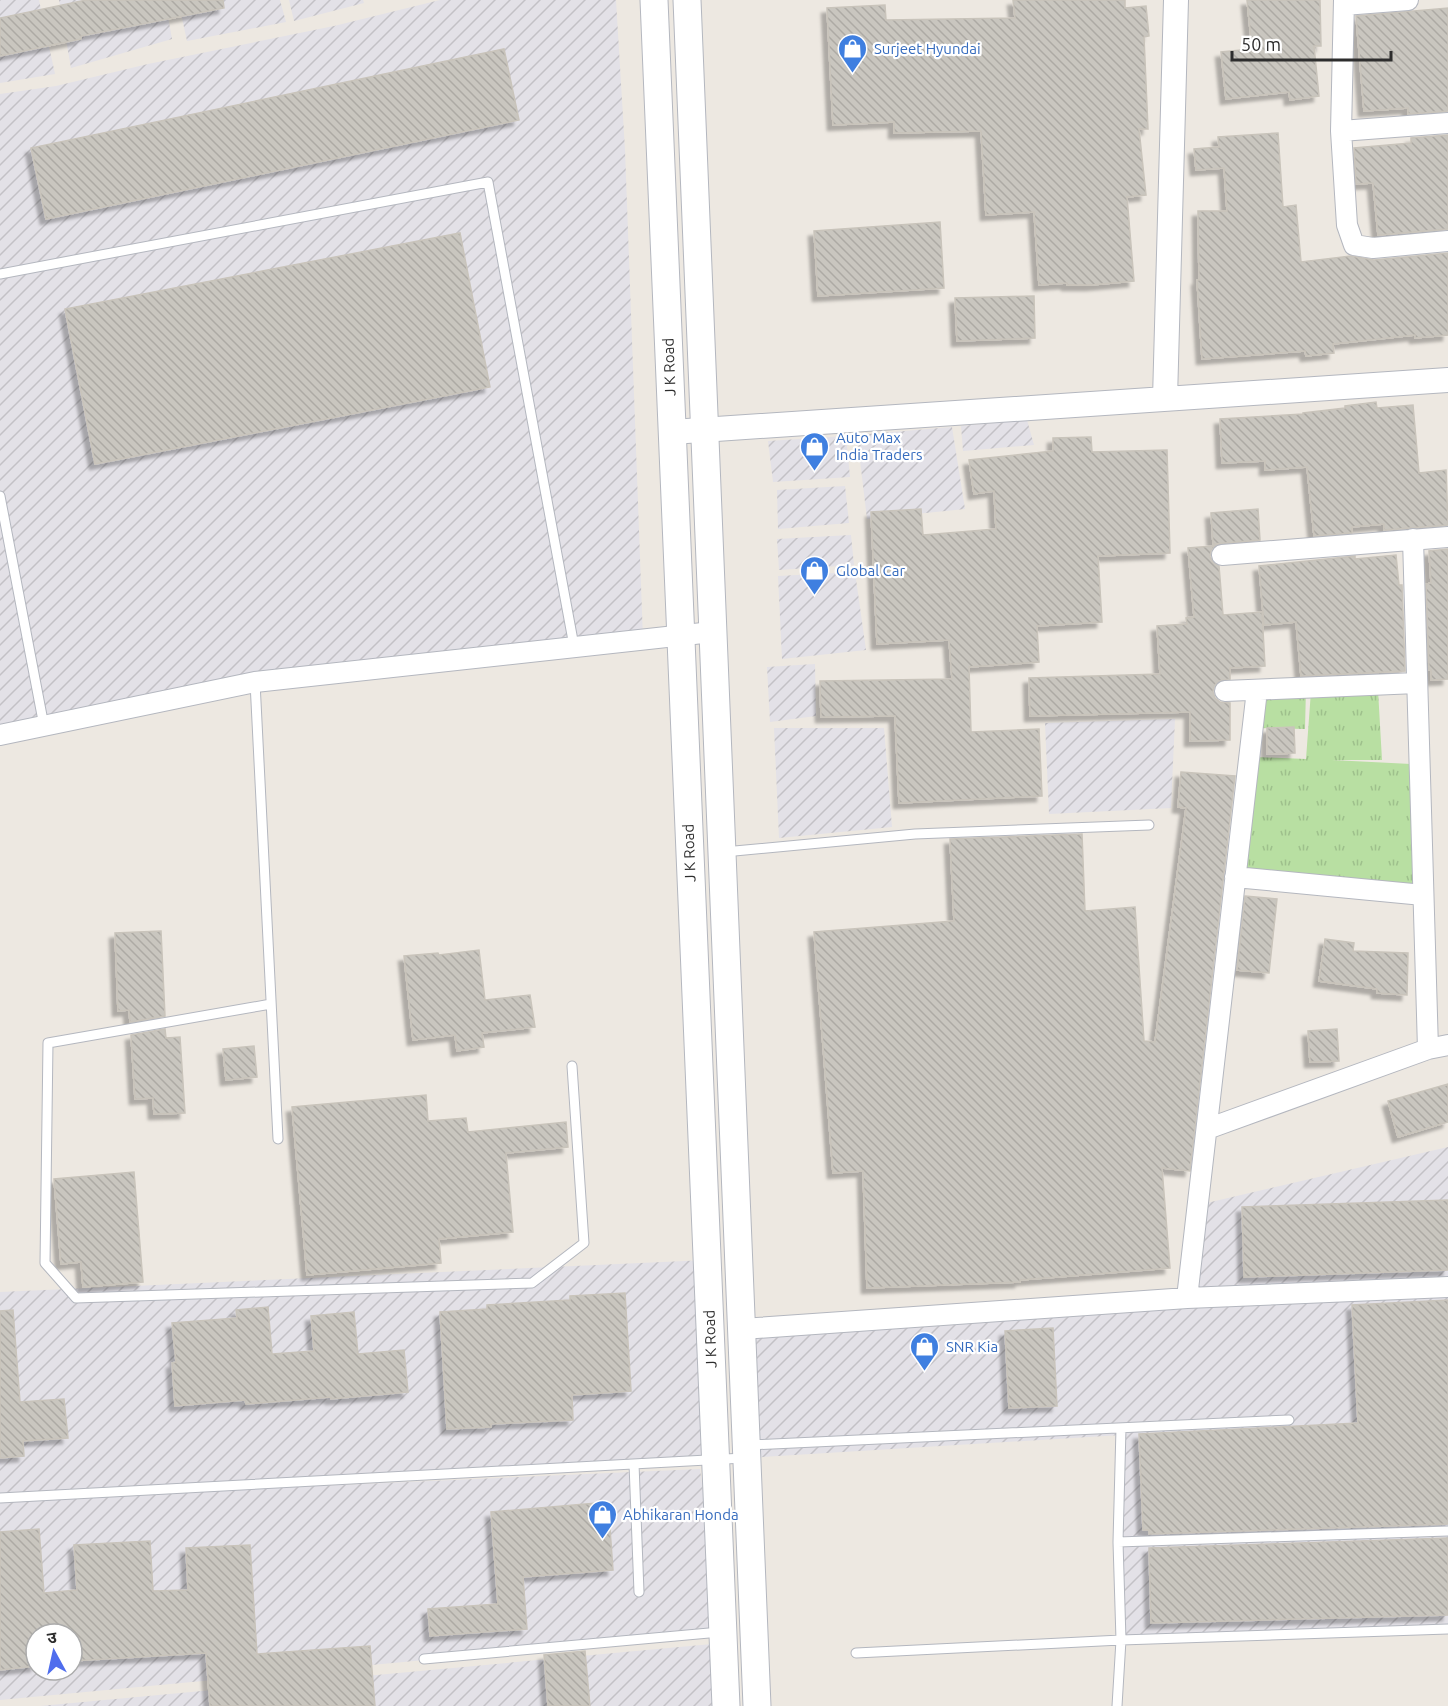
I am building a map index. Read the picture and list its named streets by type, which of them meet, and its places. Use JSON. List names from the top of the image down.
{
  "streets": {
    "main road": ["J K Road"]
  },
  "places": {
    "shop": [
      "Surjeet Hyundai",
      "Auto Max India Traders",
      "Global Car",
      "SNR Kia",
      "Abhikaran Honda"
    ]
  },
  "scale_bar": "50 m",
  "north": "top"
}
